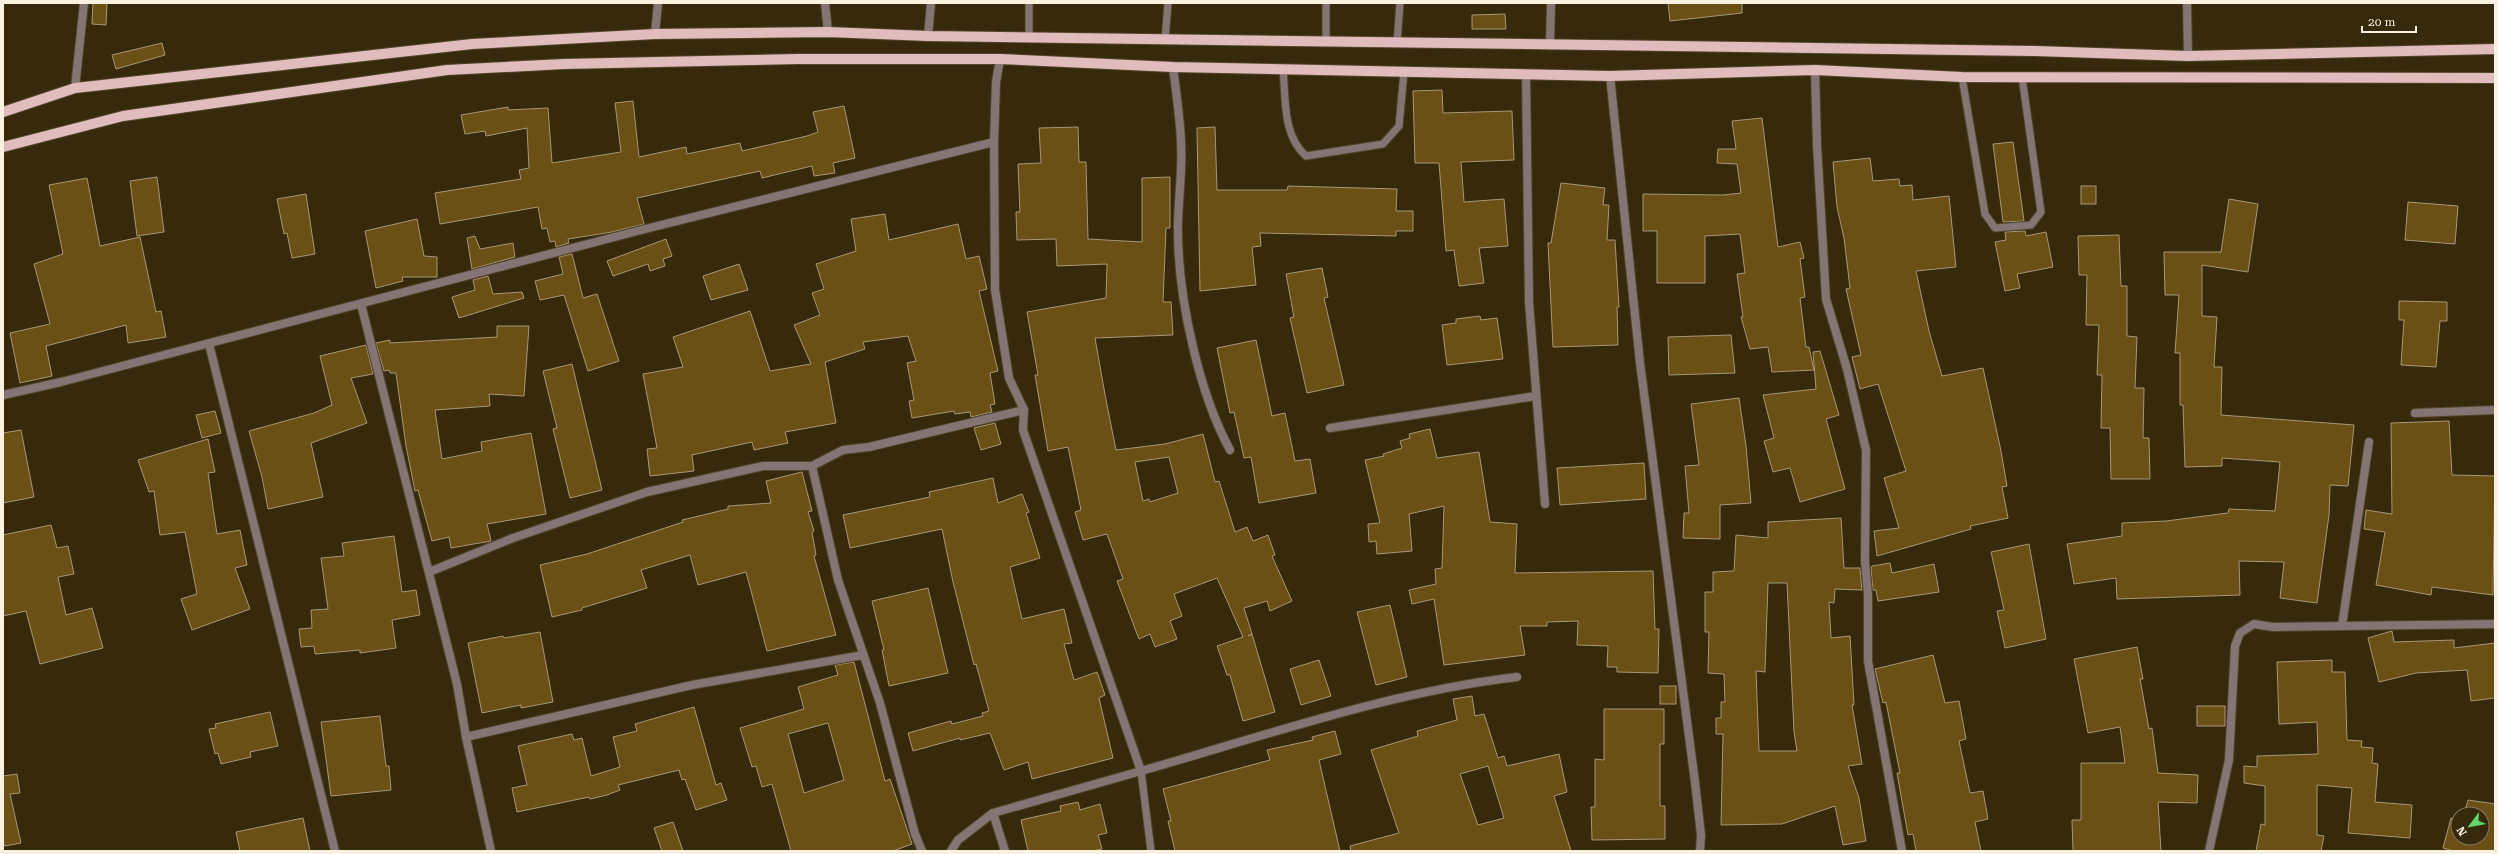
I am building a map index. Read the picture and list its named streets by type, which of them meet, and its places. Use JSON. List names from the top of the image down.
{
  "scale_bar": "20 m",
  "north": "bottom left"
}
